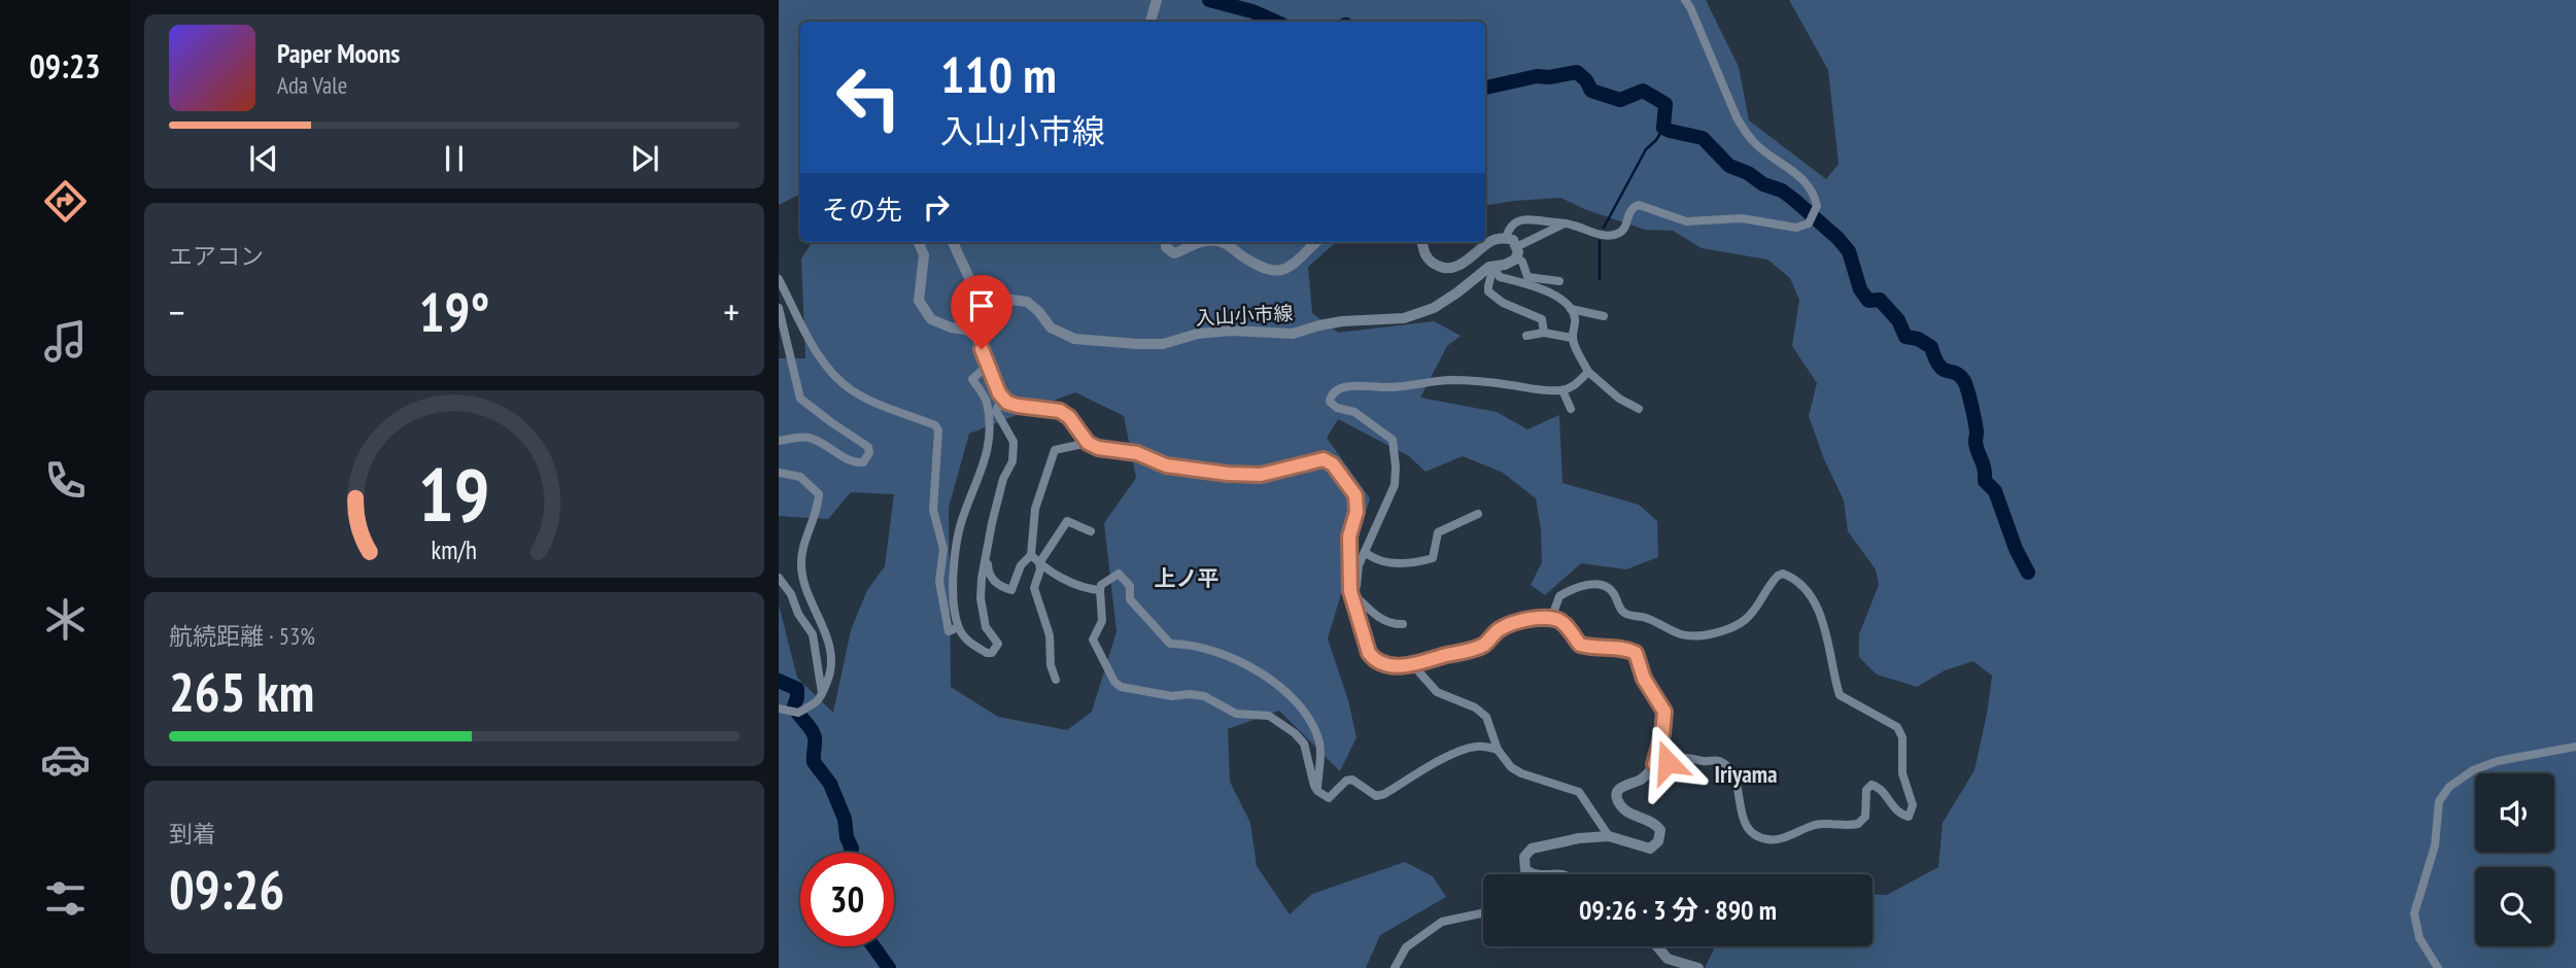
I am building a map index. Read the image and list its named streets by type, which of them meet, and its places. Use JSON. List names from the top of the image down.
{
  "streets": {
    "main road": ["入山小市線"]
  },
  "districts": ["上ノ平", "Iriyama"],
  "page": {
    "tabs": "09:23",
    "turn": ["110 m", "入山小市線"],
    "song": ["Paper Moons", "Ada Vale"],
    "then": "その先",
    "tile": [
      "エアコン",
      ["航続距離 · 53%", "265 km"],
      ["到着", "09:26"]
    ],
    "heat": ["−", "19°", "+"],
    "limit": "30",
    "trip": "09:26 · 3 分 · 890 m",
    "gauge": ["19", "km/h"]
  }
}
